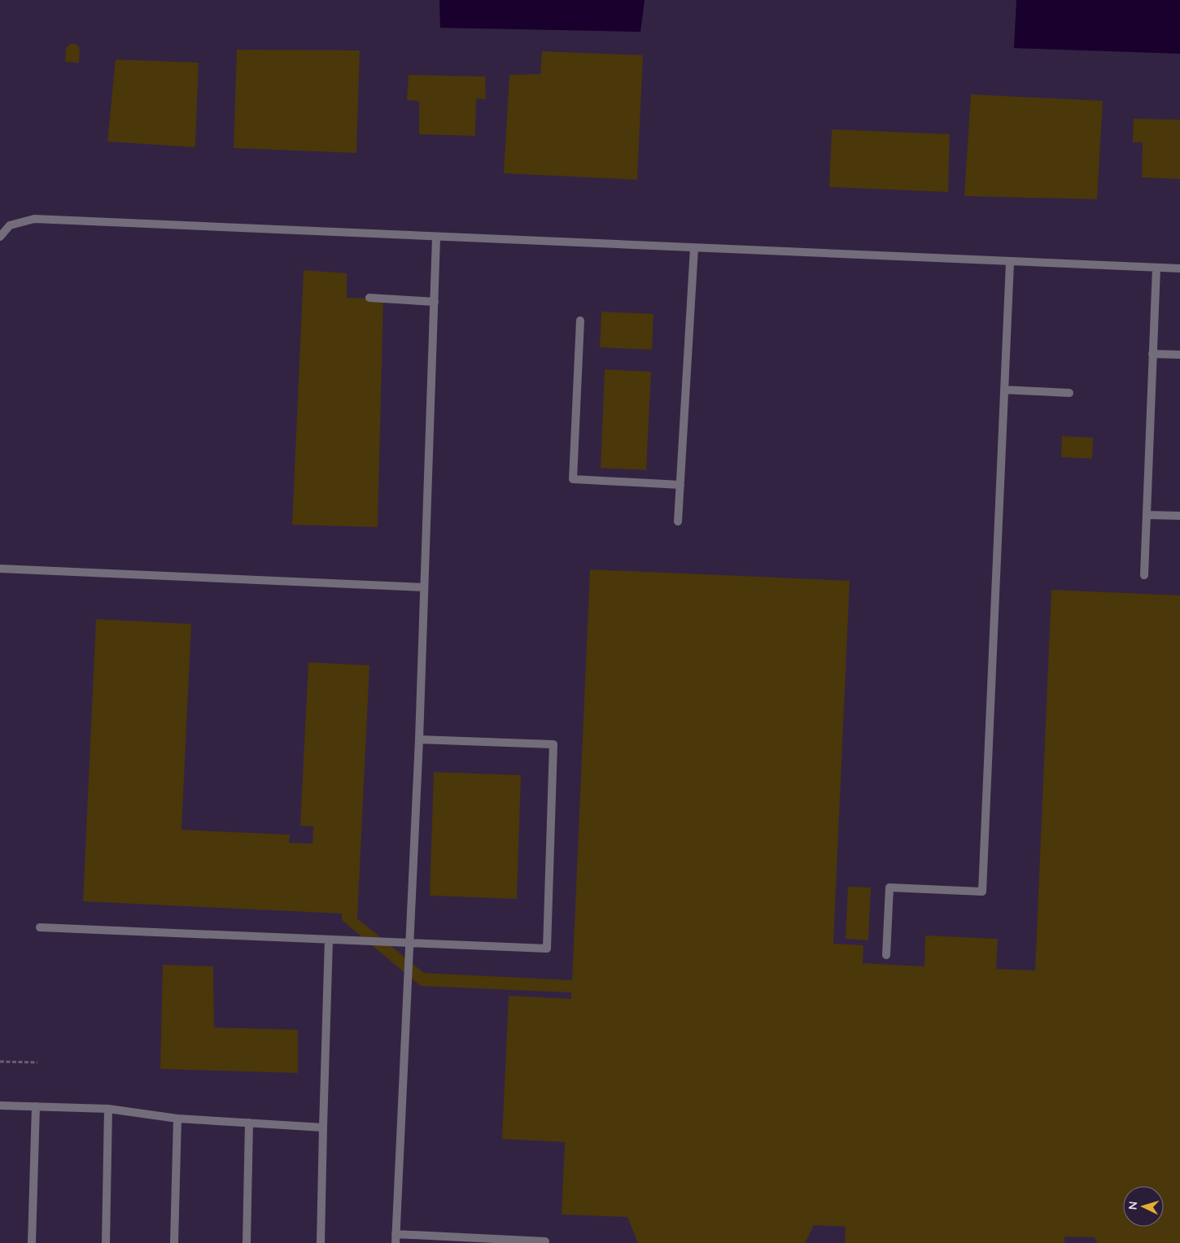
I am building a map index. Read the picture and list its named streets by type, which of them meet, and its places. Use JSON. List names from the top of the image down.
{
  "north": "left"
}
